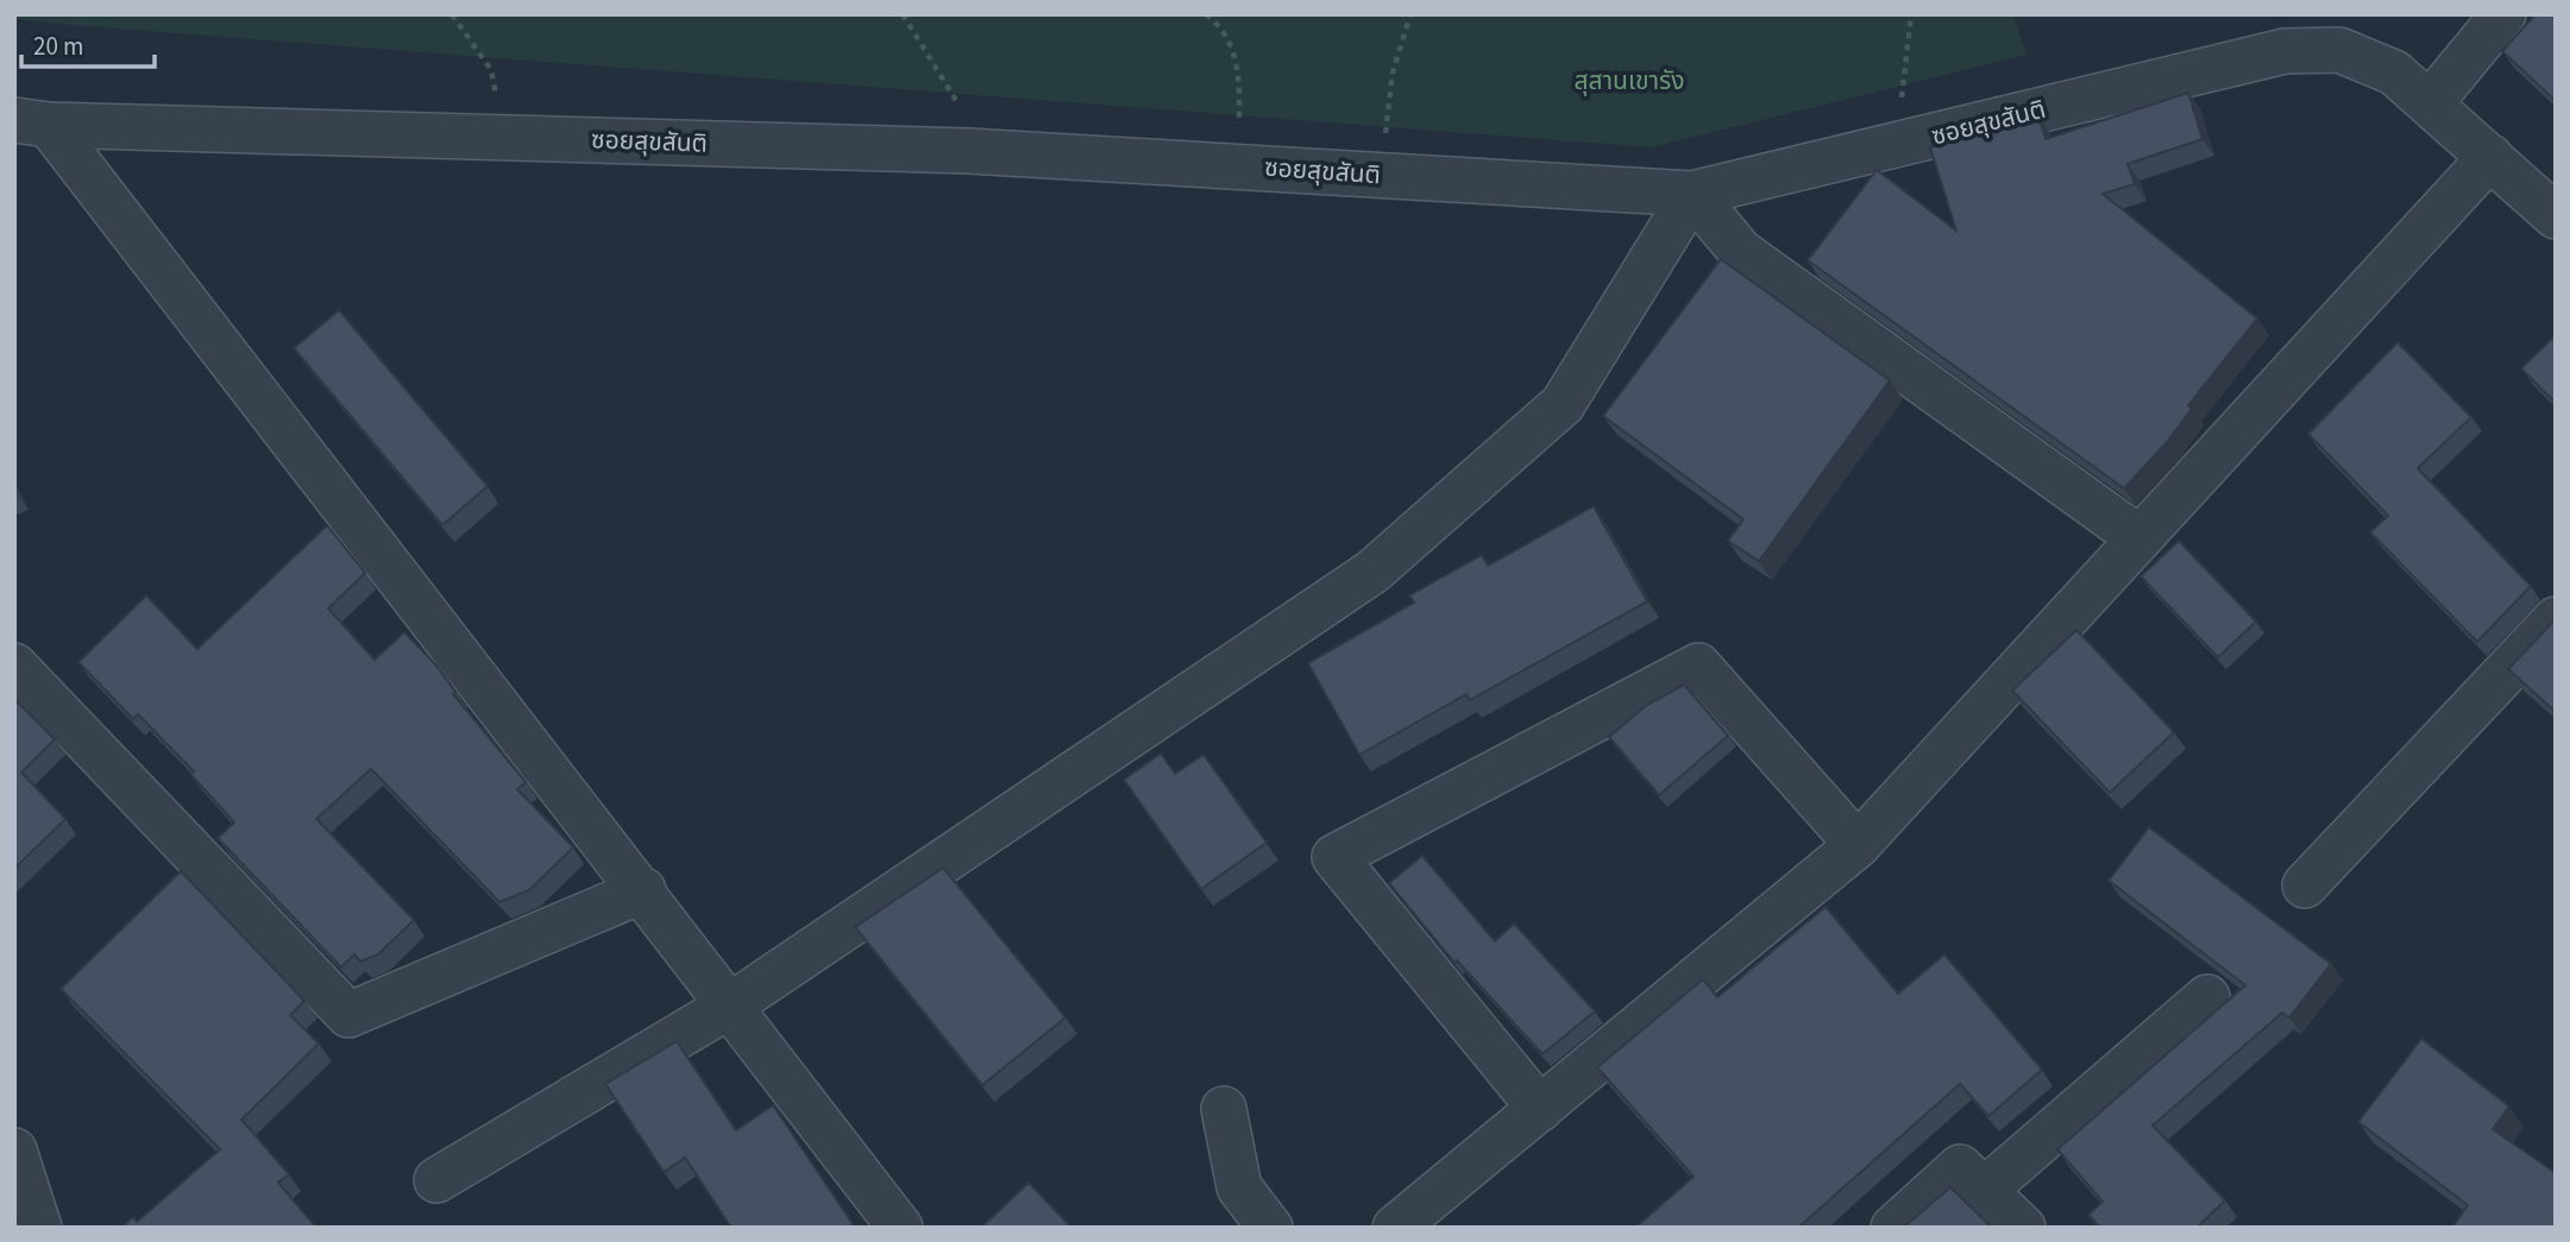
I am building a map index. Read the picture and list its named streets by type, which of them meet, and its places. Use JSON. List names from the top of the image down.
{
  "streets": {
    "street": ["ซอยสุขสันติ"]
  },
  "parks": ["สุสานเขารัง"],
  "scale_bar": "20 m"
}
